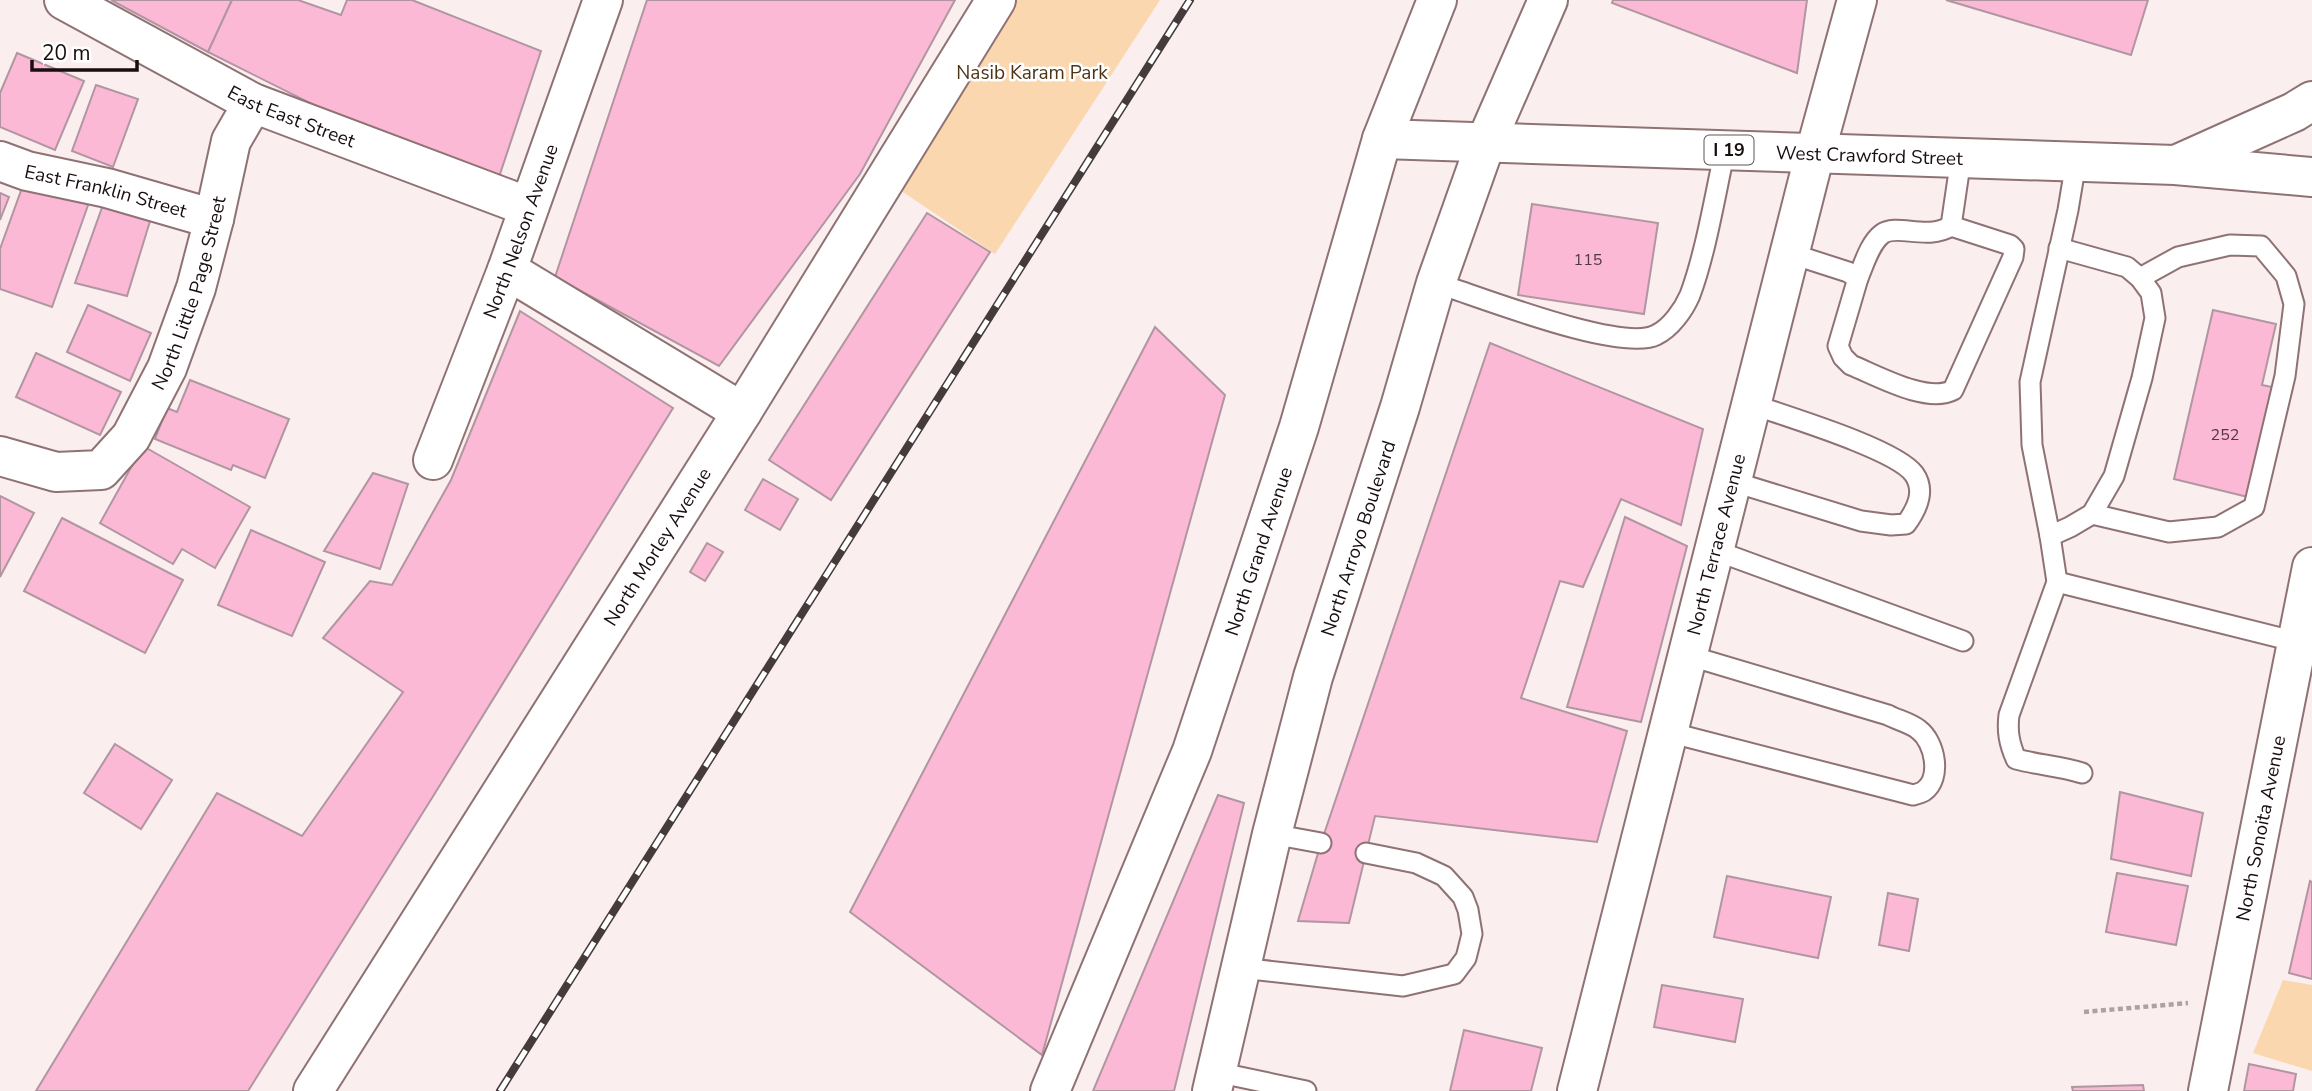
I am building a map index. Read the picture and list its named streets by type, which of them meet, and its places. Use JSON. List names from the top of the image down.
{
  "streets": {
    "main road": [
      "East East Street",
      "I 19",
      "West Crawford Street",
      "East Franklin Street",
      "North Nelson Avenue",
      "North Little Page Street",
      "North Arroyo Boulevard",
      "North Terrace Avenue",
      "North Morley Avenue",
      "North Grand Avenue",
      "North Sonoita Avenue"
    ]
  },
  "crossings": [
    ["East East Street", "North Nelson Avenue"],
    ["East East Street", "North Little Page Street"],
    ["I 19", "West Crawford Street"],
    ["West Crawford Street", "North Arroyo Boulevard"],
    ["West Crawford Street", "North Terrace Avenue"],
    ["West Crawford Street", "North Grand Avenue"],
    ["East Franklin Street", "North Little Page Street"]
  ],
  "parks": ["Nasib Karam Park"],
  "house_numbers": ["115", "252"],
  "scale_bar": "20 m"
}
